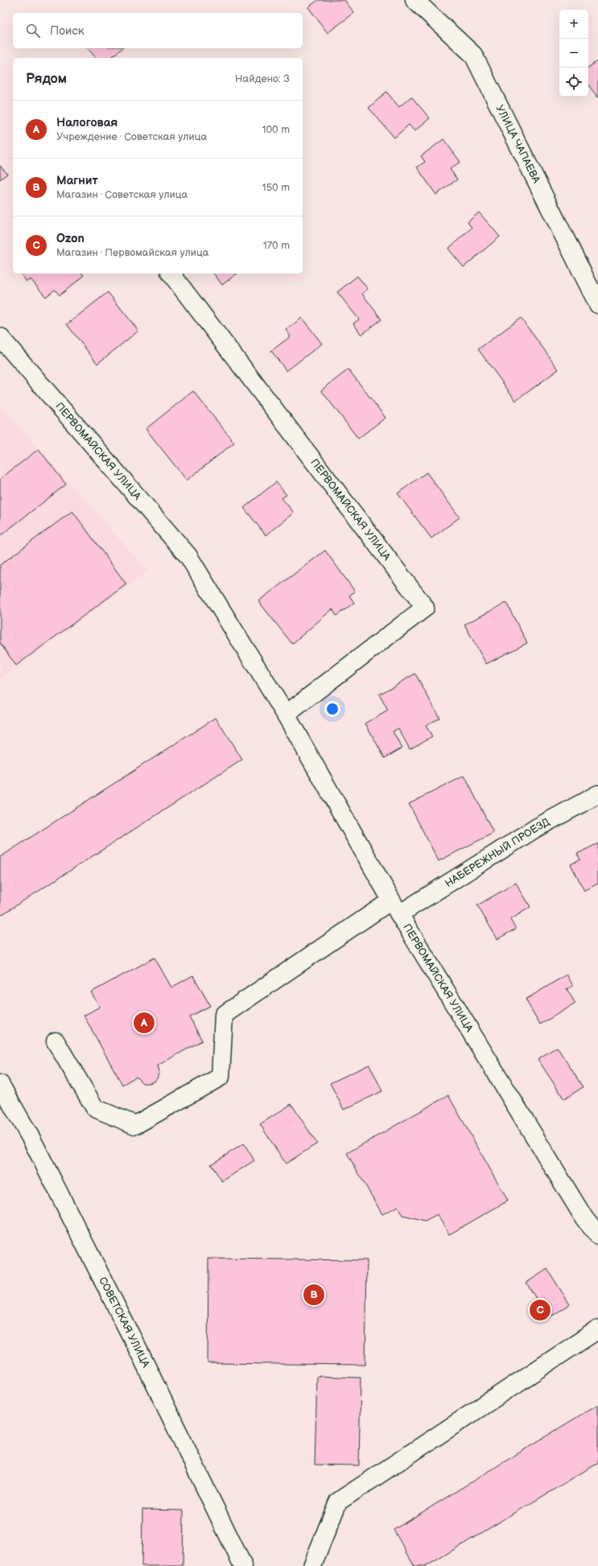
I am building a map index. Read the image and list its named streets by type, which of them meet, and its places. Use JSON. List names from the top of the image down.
{
  "streets": {
    "street": [
      "УЛИЦА ЧАПАЕВА",
      "ПЕРВОМАЙСКАЯ УЛИЦА",
      "НАБЕРЕЖНЫЙ ПРОЕЗД",
      "СОВЕТСКАЯ УЛИЦА"
    ]
  },
  "crossings": [
    ["ПЕРВОМАЙСКАЯ УЛИЦА", "НАБЕРЕЖНЫЙ ПРОЕЗД"]
  ],
  "page": {
    "map_buttons": ["+", "−"],
    "search": "Поиск",
    "heading": ["Рядом", "Найдено: 3"],
    "list": [
      {
        "mark": "A",
        "name": "Налоговая",
        "note": "Учреждение · Советская улица",
        "value": "100 m"
      },
      {
        "mark": "B",
        "name": "Магнит",
        "note": "Магазин · Советская улица",
        "value": "150 m"
      },
      {
        "mark": "C",
        "name": "Ozon",
        "note": "Магазин · Первомайская улица",
        "value": "170 m"
      }
    ],
    "pins": ["A", "B", "C"]
  }
}
